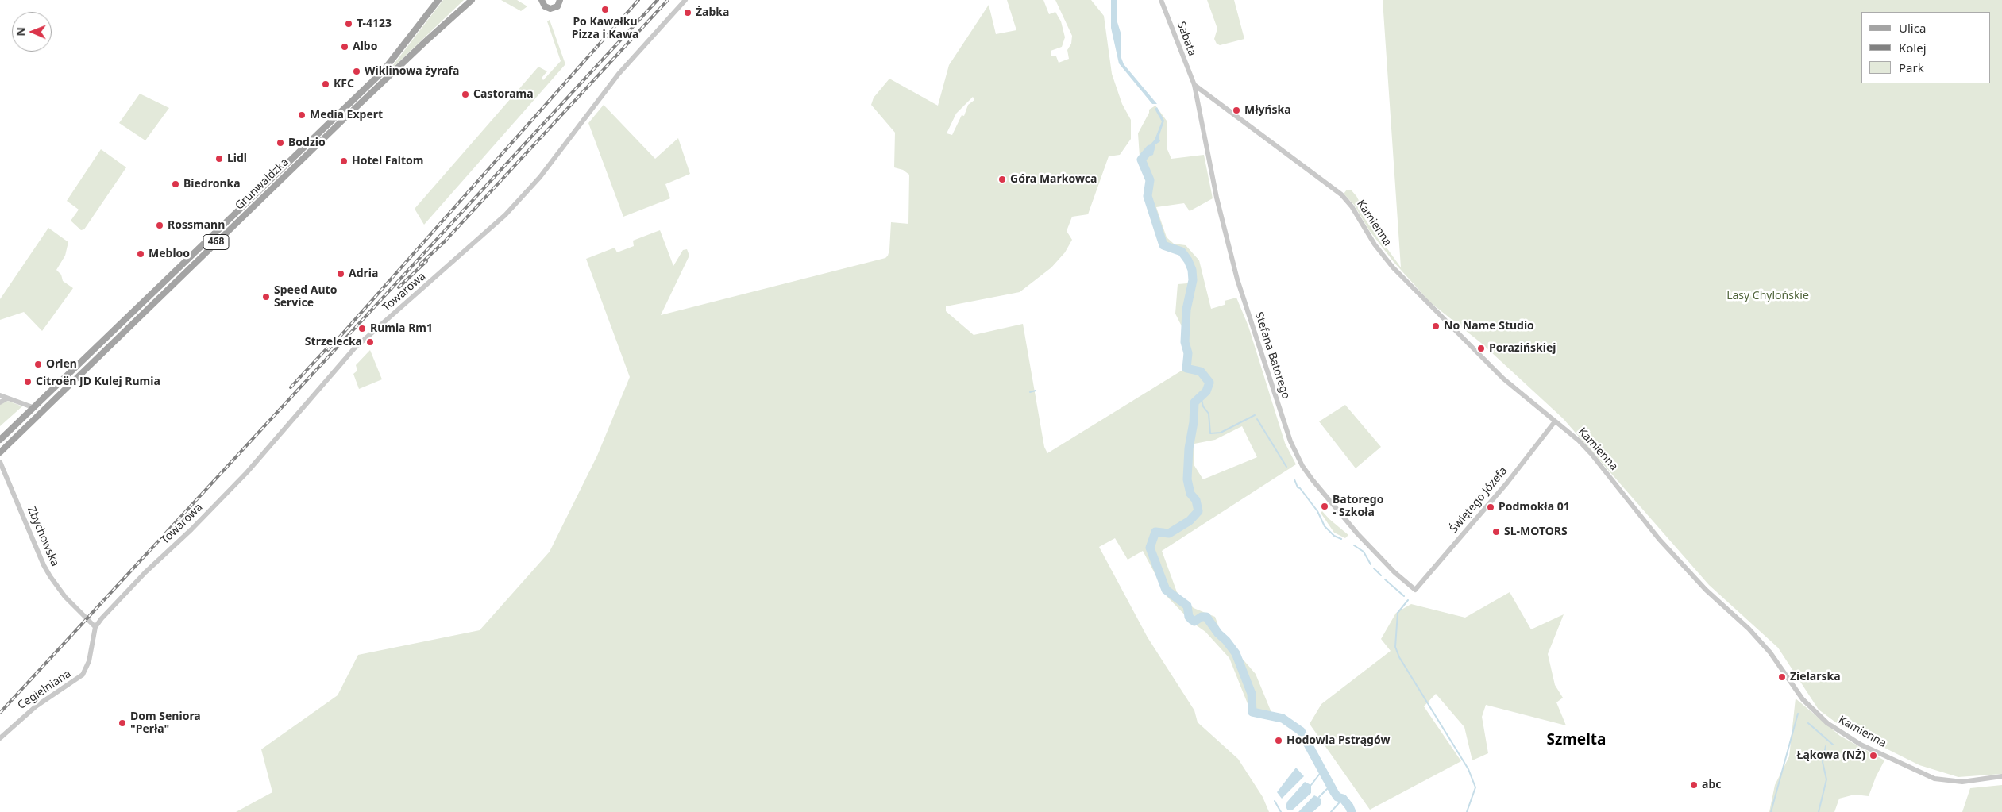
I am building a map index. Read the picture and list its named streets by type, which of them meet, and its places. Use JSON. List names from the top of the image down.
{
  "streets": {
    "main road": ["Grunwaldzka", "468"],
    "street": [
      "Sabata",
      "Kamienna",
      "Towarowa",
      "Stefana Batorego",
      "Świętego Józefa",
      "Zbychowska",
      "Cegielniana"
    ]
  },
  "crossings": [
    ["Sabata", "Kamienna"],
    ["Sabata", "Stefana Batorego"],
    ["Kamienna", "Stefana Batorego"],
    ["Kamienna", "Świętego Józefa"],
    ["Towarowa", "Zbychowska"],
    ["Towarowa", "Cegielniana"],
    ["Stefana Batorego", "Świętego Józefa"],
    ["Zbychowska", "Cegielniana"]
  ],
  "districts": ["Szmelta"],
  "parks": ["Lasy Chylońskie"],
  "places": [
    "Po Kawałku Pizza i Kawa",
    "Żabka",
    "T-4123",
    "Albo",
    "Wiklinowa żyrafa",
    "KFC",
    "Castorama",
    "Młyńska",
    "Media Expert",
    "Bodzio",
    "Lidl",
    "Hotel Faltom",
    "Góra Markowca",
    "Biedronka",
    "Rossmann",
    "Mebloo",
    "Adria",
    "Speed Auto Service",
    "No Name Studio",
    "Rumia Rm1",
    "Strzelecka",
    "Porazińskiej",
    "Orlen",
    "Citroën JD Kulej Rumia",
    "Batorego - Szkoła",
    "Podmokła 01",
    "SL-MOTORS",
    "Zielarska",
    "Dom Seniora \"Perła\"",
    "Hodowla Pstrągów",
    "Łąkowa (NŻ)",
    "abc"
  ],
  "legend": ["Ulica", "Kolej", "Park"],
  "north": "left"
}
